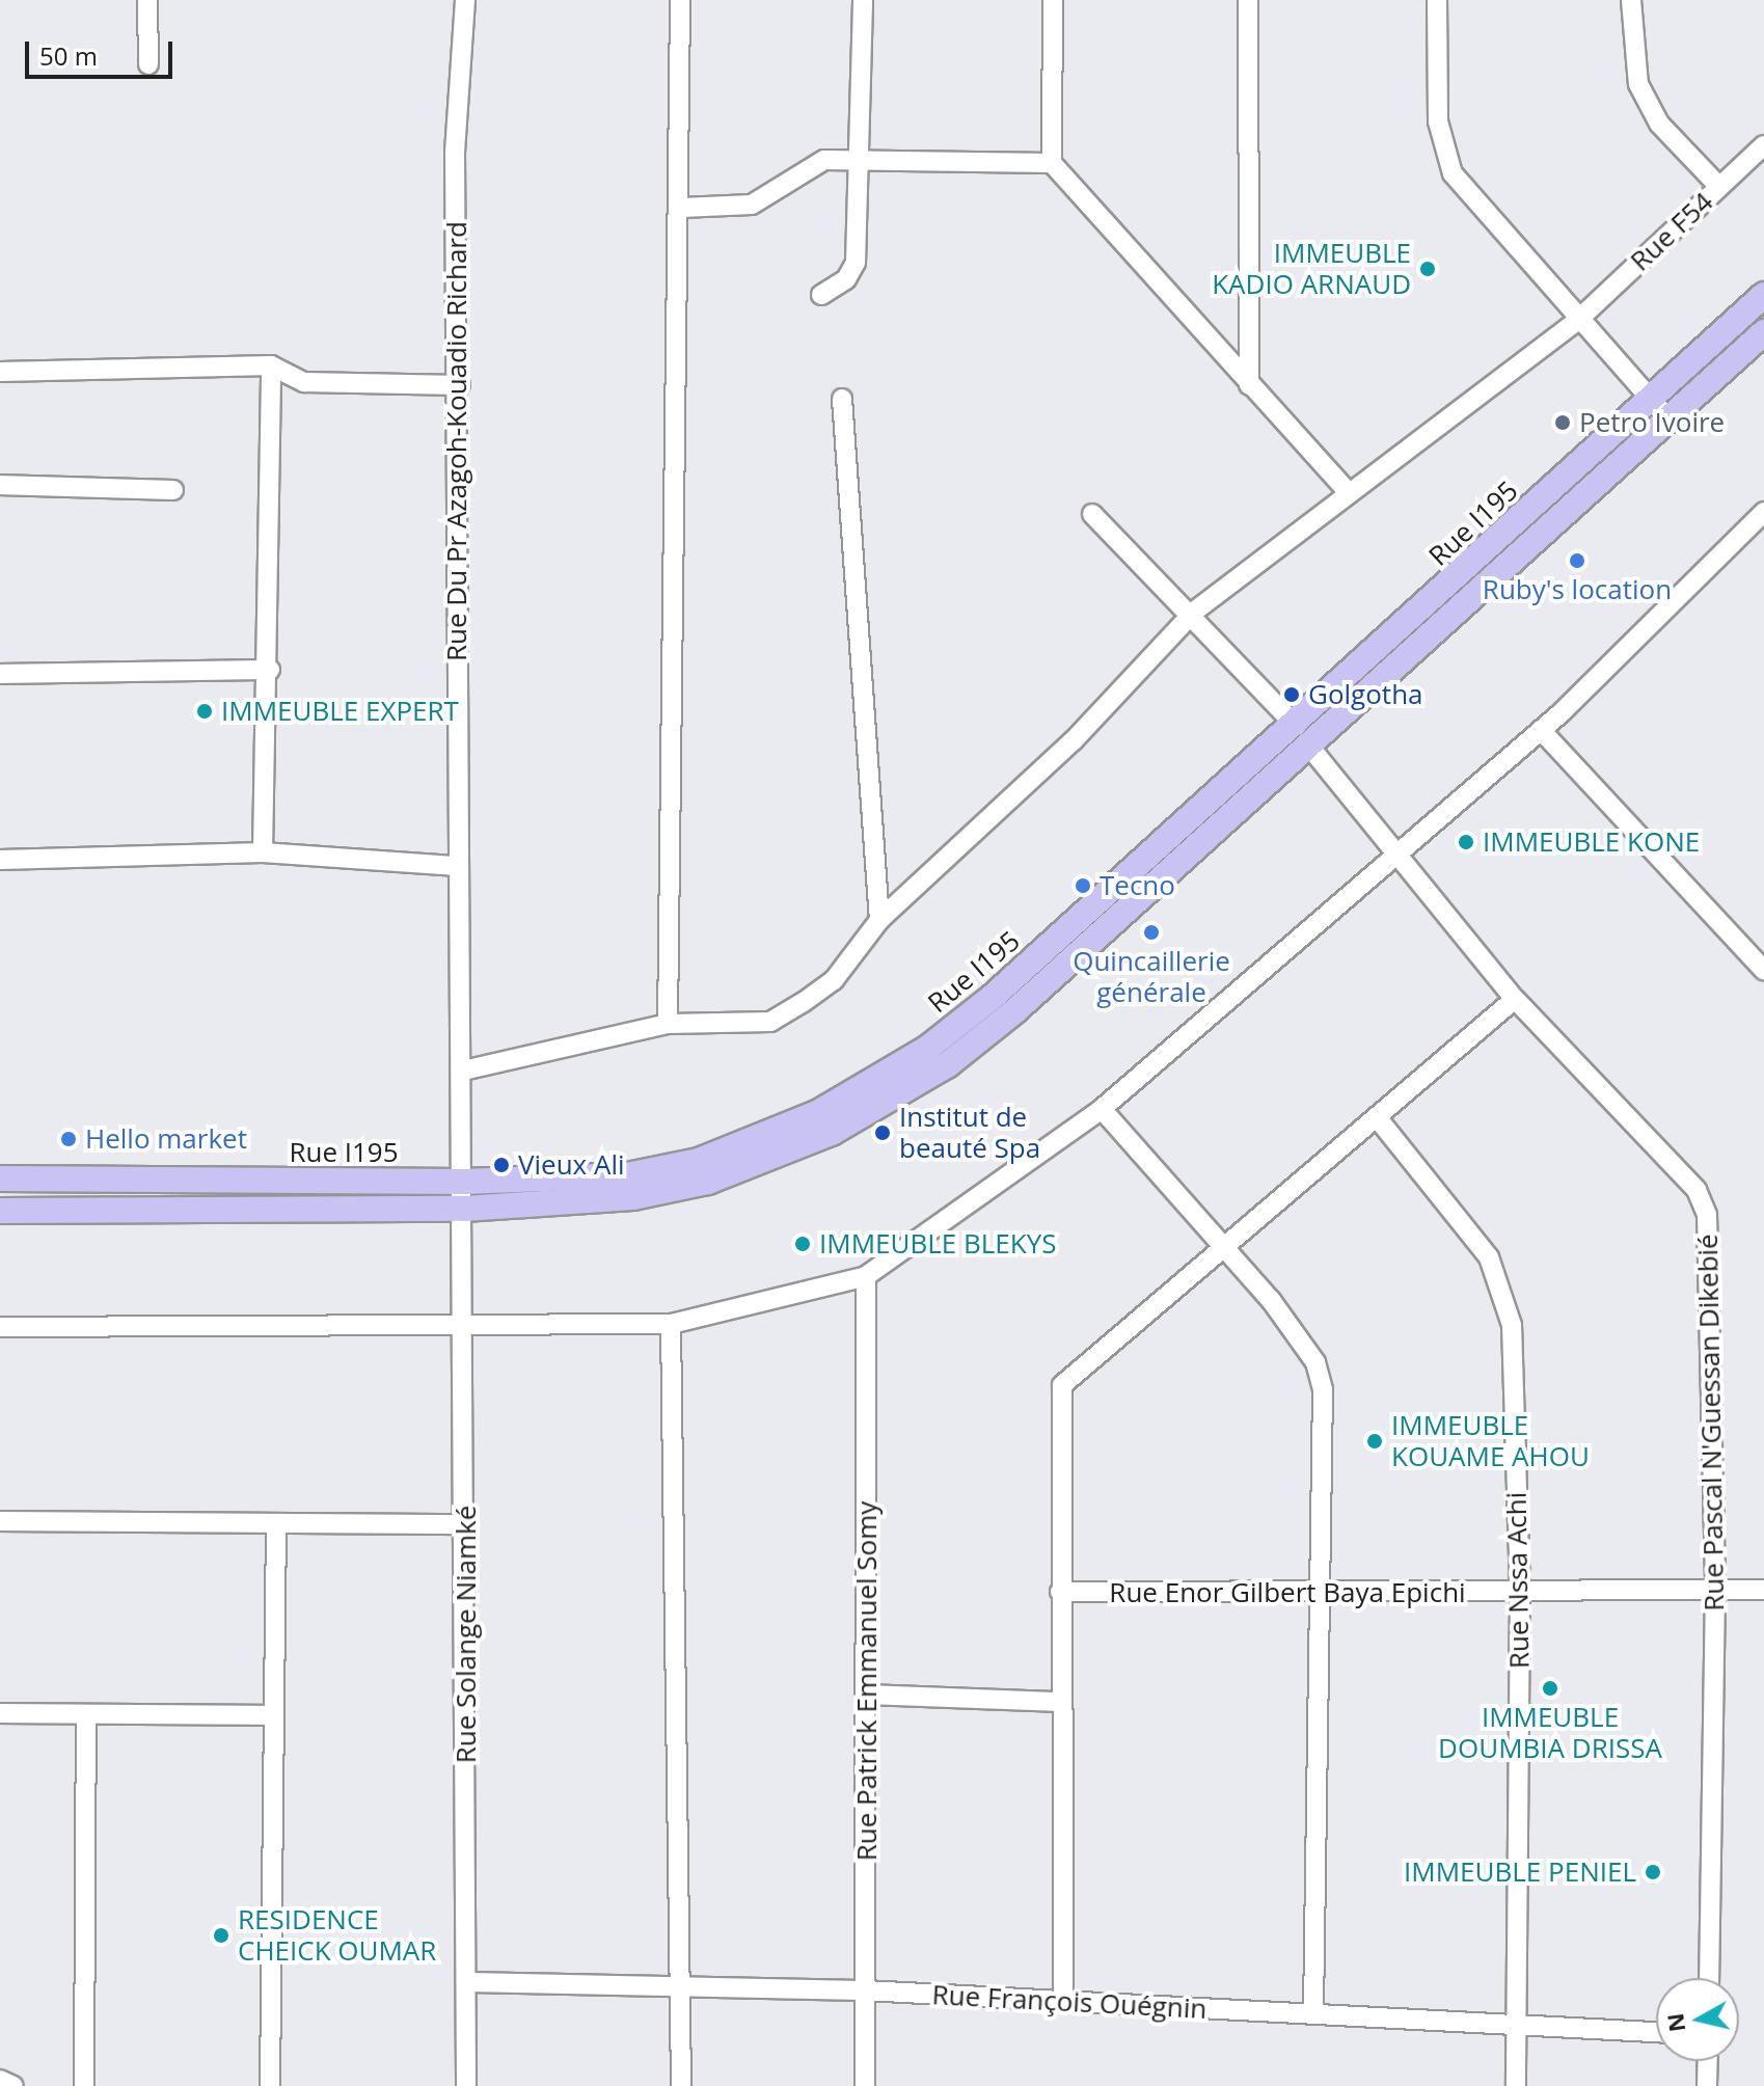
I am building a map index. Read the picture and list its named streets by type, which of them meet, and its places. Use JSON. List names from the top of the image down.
{
  "streets": {
    "main road": ["Rue I195"],
    "street": [
      "Rue F54",
      "Rue Du Pr Azagoh-Kouadio Richard",
      "Rue Pascal N'Guessan Dikebié",
      "Rue Nssa Achi",
      "Rue Enor Gilbert Baya Epichi",
      "Rue Solange Niamké",
      "Rue Patrick Emmanuel Somy",
      "Rue François Ouégnin"
    ]
  },
  "crossings": [
    ["Rue F54", "Rue Du Pr Azagoh-Kouadio Richard"],
    ["Rue Du Pr Azagoh-Kouadio Richard", "Rue I195"],
    ["Rue Du Pr Azagoh-Kouadio Richard", "Rue Solange Niamké"],
    ["Rue I195", "Rue Pascal N'Guessan Dikebié"],
    ["Rue I195", "Rue Solange Niamké"],
    ["Rue Pascal N'Guessan Dikebié", "Rue Enor Gilbert Baya Epichi"],
    ["Rue Nssa Achi", "Rue Enor Gilbert Baya Epichi"],
    ["Rue Nssa Achi", "Rue François Ouégnin"],
    ["Rue Solange Niamké", "Rue François Ouégnin"],
    ["Rue Patrick Emmanuel Somy", "Rue François Ouégnin"]
  ],
  "places": [
    "IMMEUBLE KADIO ARNAUD",
    "Petro Ivoire",
    "Ruby's location",
    "Golgotha",
    "IMMEUBLE EXPERT",
    "IMMEUBLE KONE",
    "Tecno",
    "Quincaillerie générale",
    "Institut de beauté Spa",
    "Hello market",
    "Vieux Ali",
    "IMMEUBLE BLEKYS",
    "IMMEUBLE KOUAME AHOU",
    "IMMEUBLE DOUMBIA DRISSA",
    "IMMEUBLE PENIEL",
    "RESIDENCE CHEICK OUMAR"
  ],
  "scale_bar": "50 m",
  "north": "left"
}
